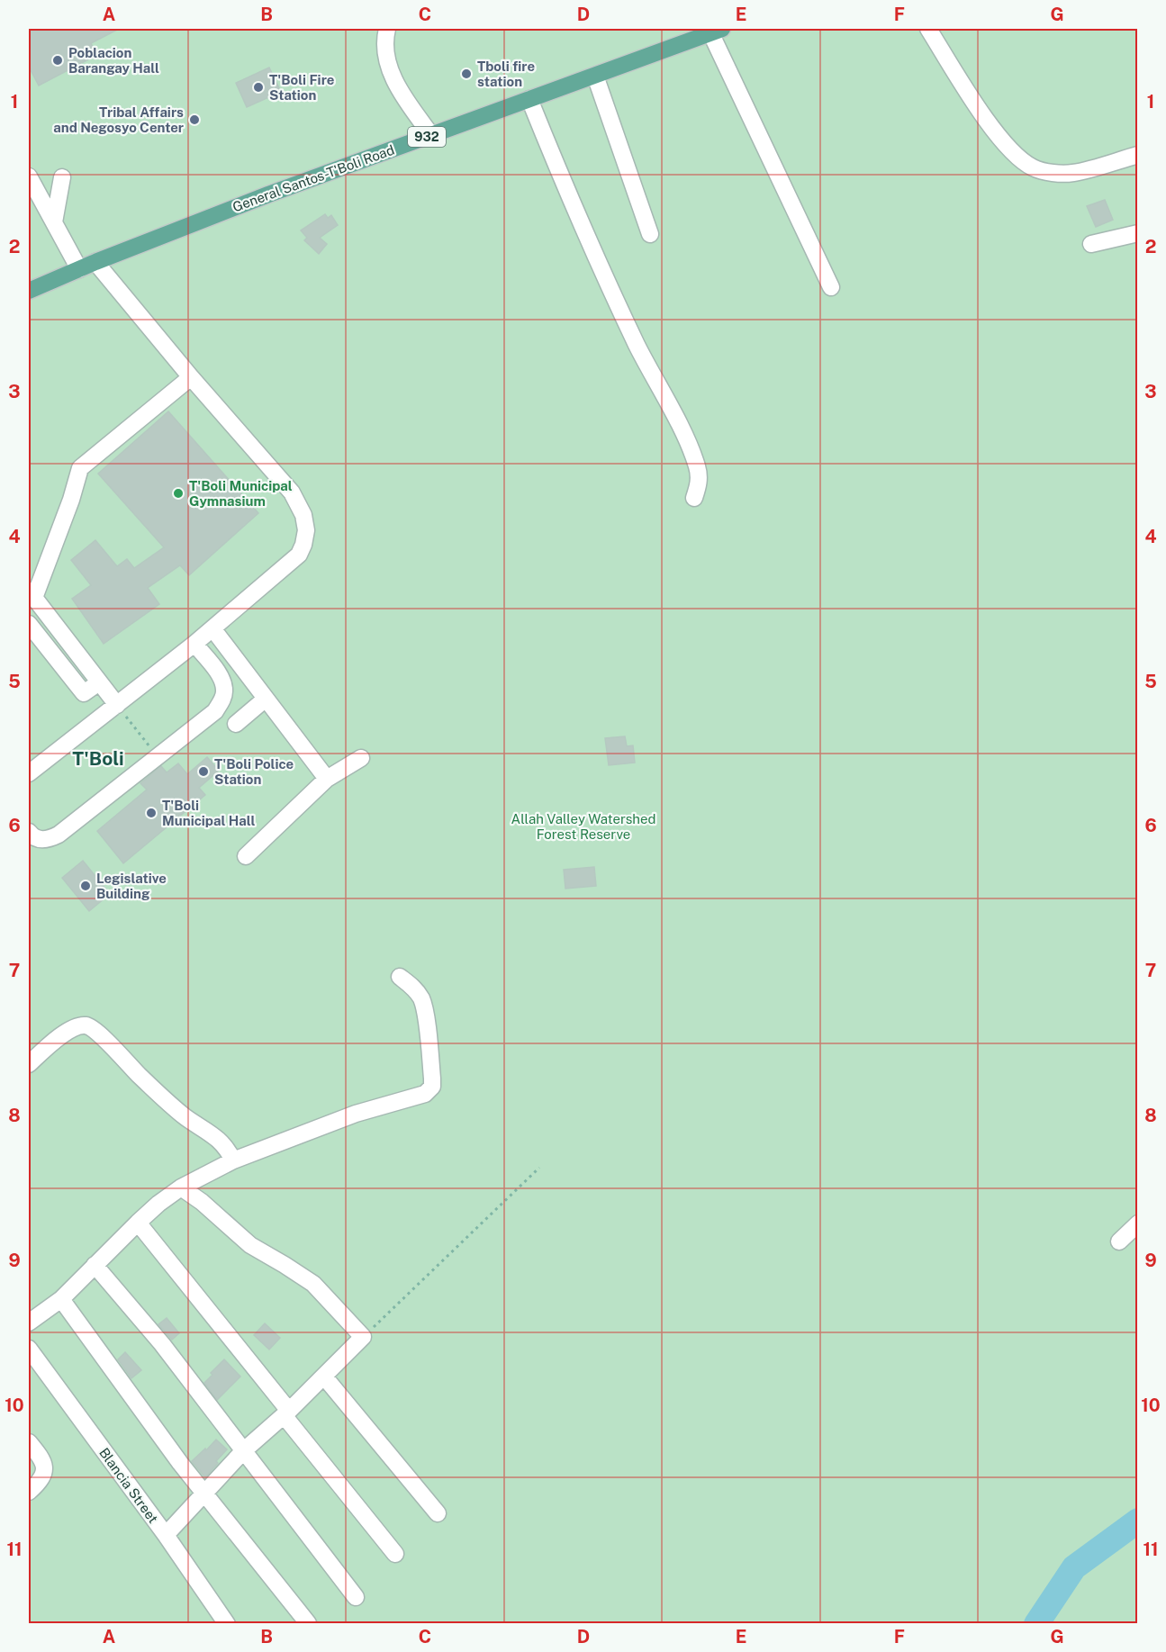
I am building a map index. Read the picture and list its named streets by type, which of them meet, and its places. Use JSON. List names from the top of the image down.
{
  "streets": {
    "main road": ["932", "General Santos-T'Boli Road"],
    "street": ["Blancia Street"]
  },
  "districts": ["T'Boli"],
  "parks": ["Allah Valley Watershed Forest Reserve"],
  "places": [
    "Poblacion Barangay Hall",
    "Tboli fire station",
    "T'Boli Fire Station",
    "Tribal Affairs and Negosyo Center",
    "T'Boli Municipal Gymnasium",
    "T'Boli Police Station",
    "T'Boli Municipal Hall",
    "Legislative Building"
  ],
  "grid": {
    "columns": [
      "A",
      "B",
      "C",
      "D",
      "E",
      "F",
      "G"
    ],
    "rows": [
      "1",
      "2",
      "3",
      "4",
      "5",
      "6",
      "7",
      "8",
      "9",
      "10",
      "11"
    ]
  }
}
